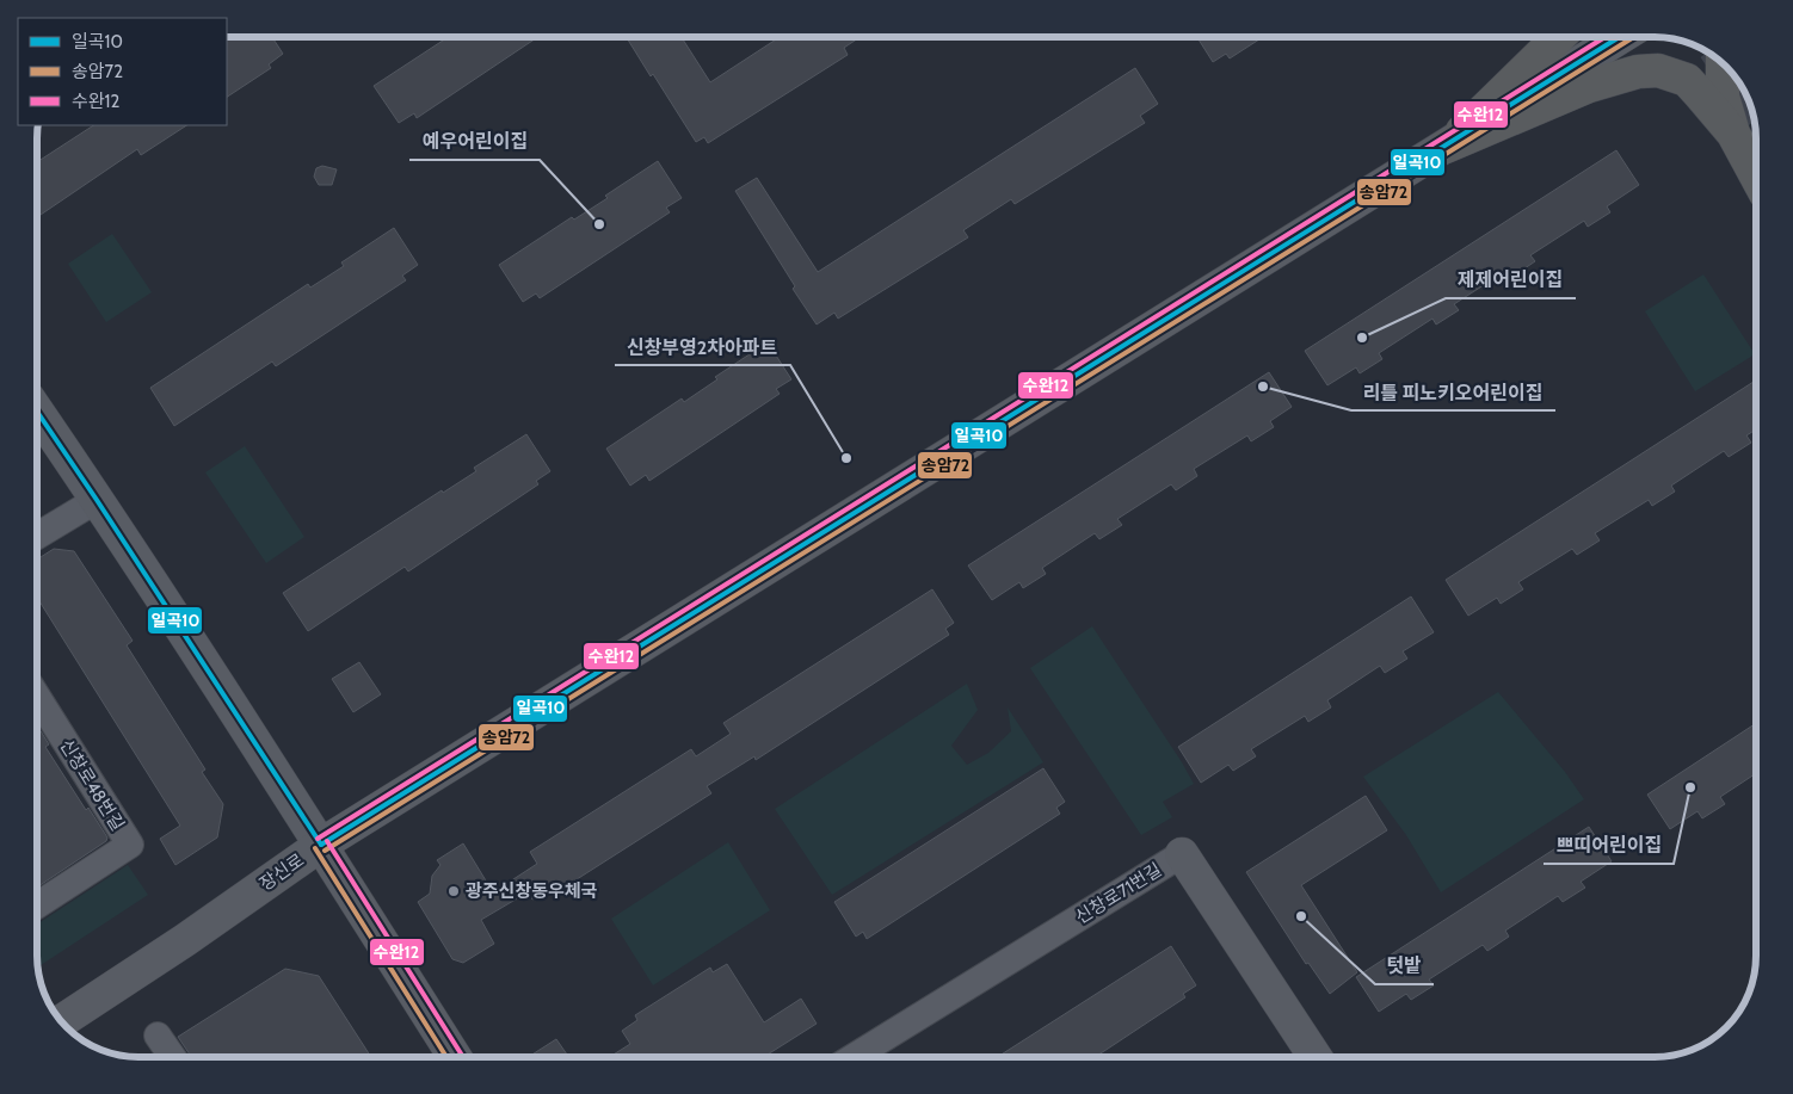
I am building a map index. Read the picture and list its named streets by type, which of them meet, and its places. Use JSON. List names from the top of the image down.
{
  "streets": {
    "main road": ["장신로", "신창로71번길"],
    "street": ["신창로48번길"]
  },
  "places": [
    "예우어린이집",
    "제제어린이집",
    "리틀 피노키오어린이집",
    "신창부영2차아파트",
    "쁘띠어린이집",
    "광주신창동우체국",
    "텃밭"
  ],
  "lines": ["transit line 일곡10", "transit line 송암72", "transit line 수완12"],
  "legend": ["일곡10", "송암72", "수완12"]
}
